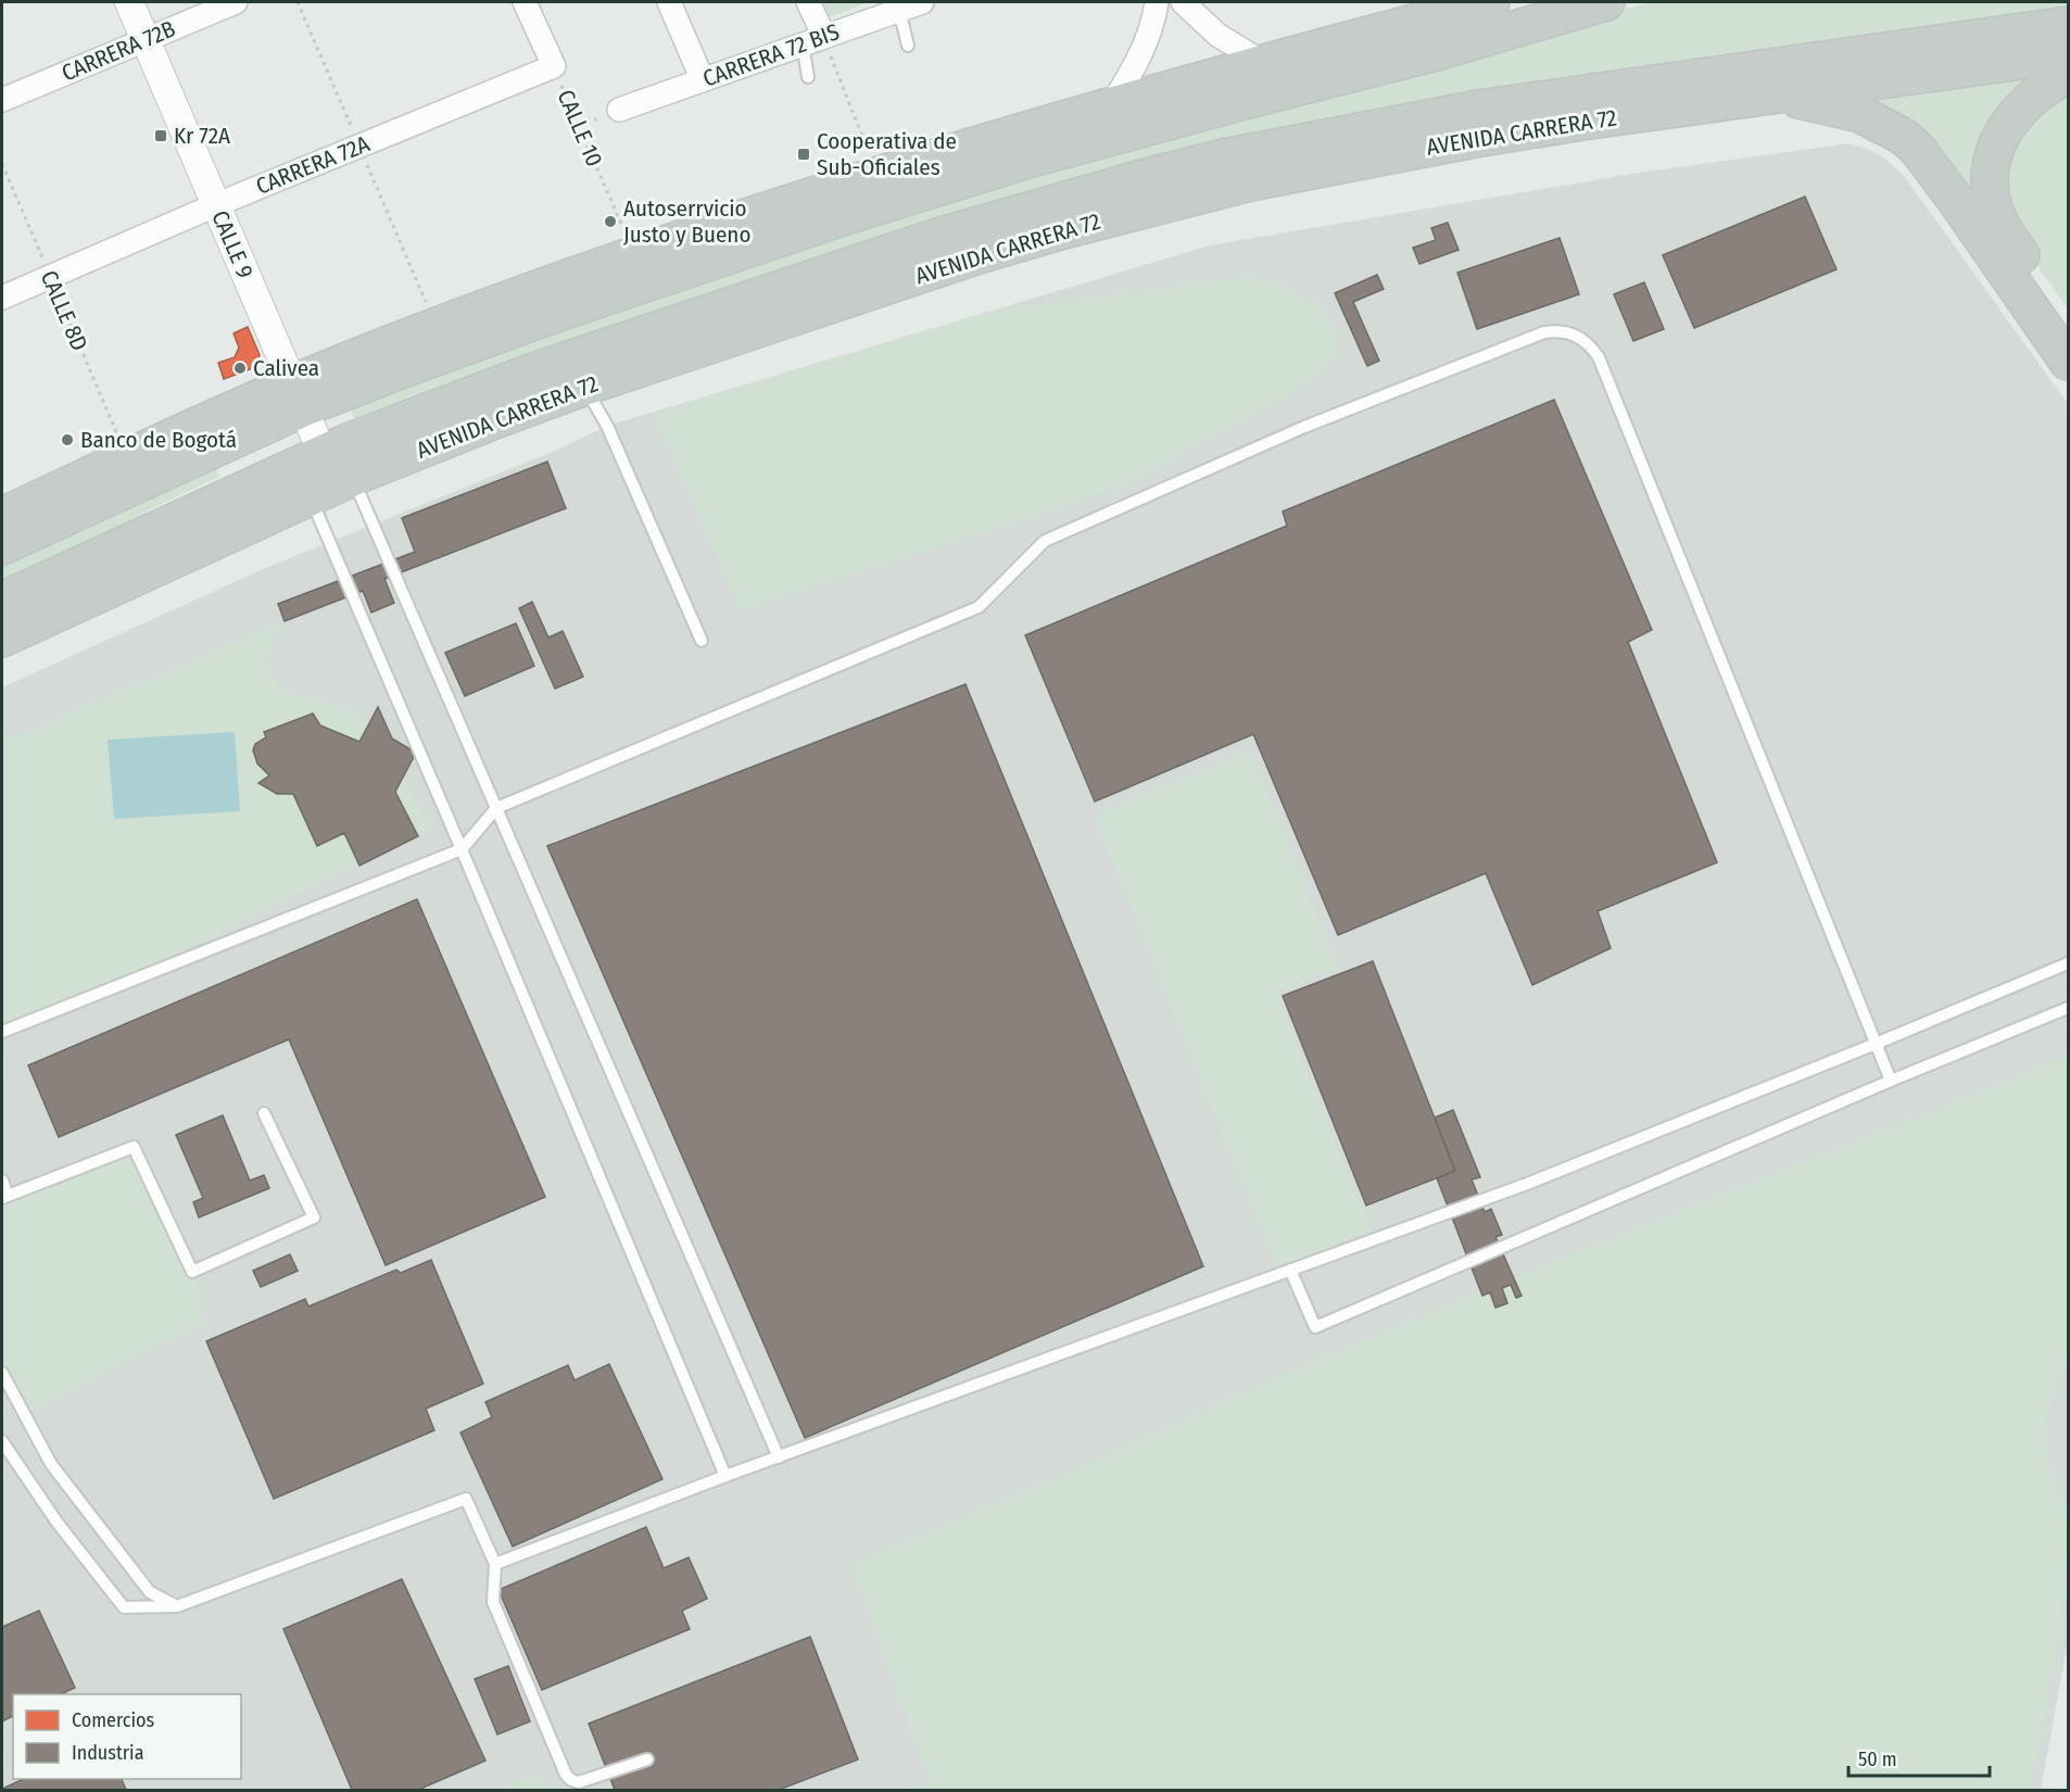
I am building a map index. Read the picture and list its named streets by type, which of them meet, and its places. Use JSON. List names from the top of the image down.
{
  "streets": {
    "highway": ["AVENIDA CARRERA 72"],
    "street": [
      "CARRERA 72B",
      "CARRERA 72 BIS",
      "CALLE 10",
      "CARRERA 72A",
      "CALLE 9"
    ],
    "path": ["CALLE 8D"]
  },
  "crossings": [
    ["CARRERA 72B", "CALLE 9"],
    ["CALLE 10", "CARRERA 72A"],
    ["AVENIDA CARRERA 72", "CALLE 9"],
    ["CARRERA 72A", "CALLE 9"],
    ["CARRERA 72A", "CALLE 8D"]
  ],
  "places": {
    "transit": ["Kr 72A", "Cooperativa de Sub-Oficiales"],
    "other": ["Autoserrvicio Justo y Bueno", "Calivea", "Banco de Bogotá"]
  },
  "legend": ["Comercios", "Industria"],
  "scale_bar": "50 m"
}
